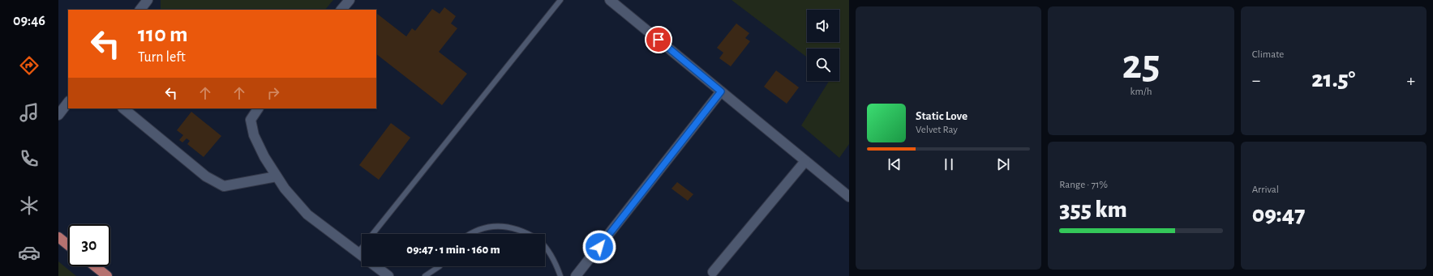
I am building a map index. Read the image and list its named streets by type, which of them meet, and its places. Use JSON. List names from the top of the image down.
{
  "page": {
    "tabs": "09:46",
    "tile": [
      ["25", "km/h"],
      "Climate",
      ["Range · 71%", "355 km"],
      ["Arrival", "09:47"]
    ],
    "turn": ["110 m", "Turn left"],
    "heat": ["−", "21.5°", "+"],
    "song": ["Static Love", "Velvet Ray"],
    "limit": "30",
    "trip": "09:47 · 1 min · 160 m"
  }
}
